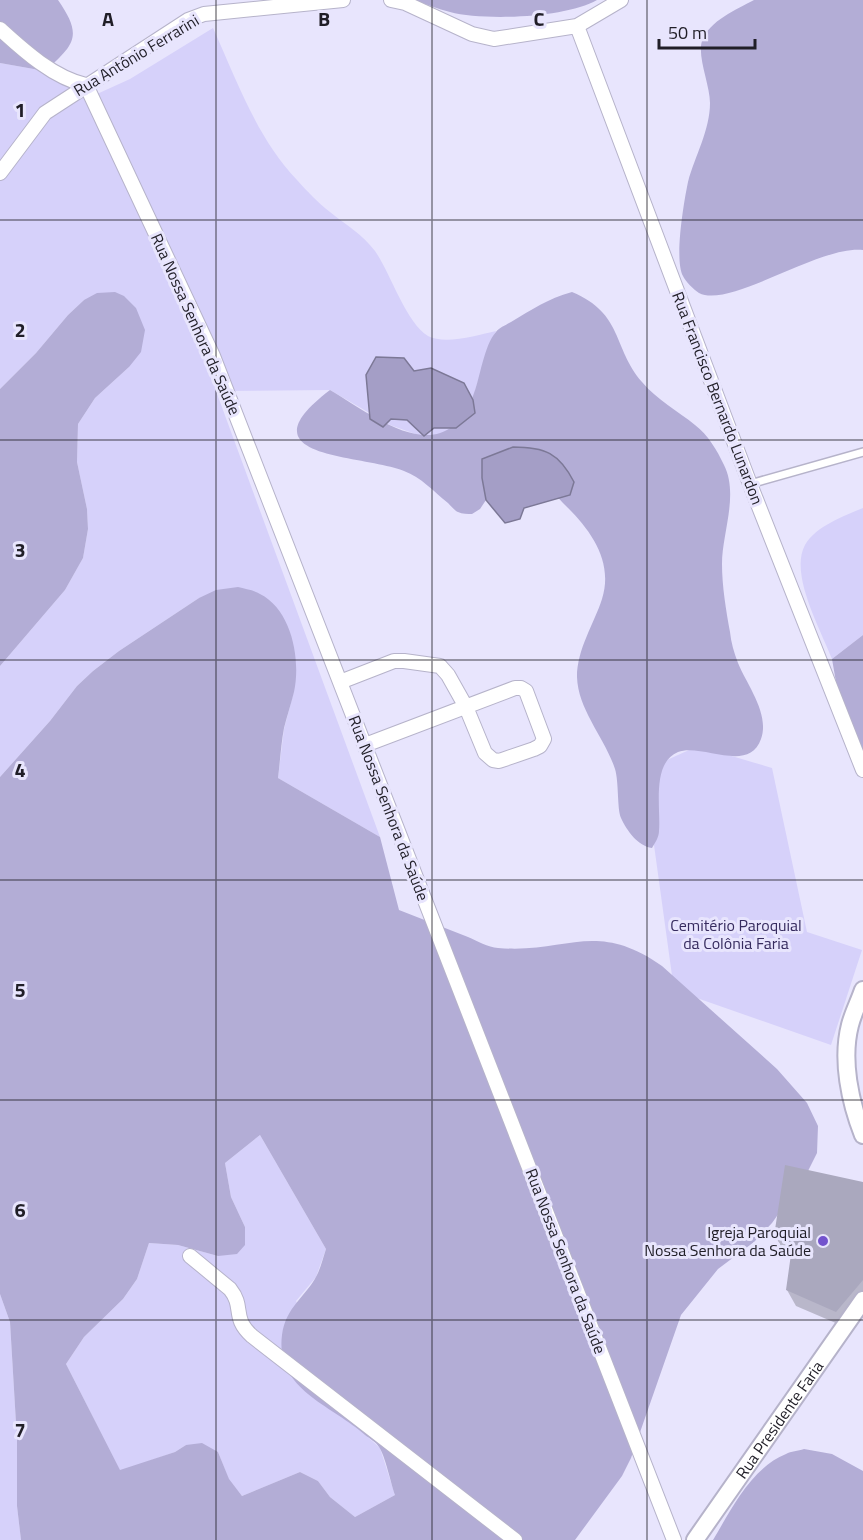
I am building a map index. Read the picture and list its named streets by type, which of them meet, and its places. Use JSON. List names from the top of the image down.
{
  "streets": {
    "street": [
      "Rua Antônio Ferrarini",
      "Rua Nossa Senhora da Saúde",
      "Rua Francisco Bernardo Lunardon",
      "Rua Presidente Faria"
    ]
  },
  "crossings": [
    ["Rua Antônio Ferrarini", "Rua Nossa Senhora da Saúde"]
  ],
  "parks": ["Cemitério Paroquial da Colônia Faria"],
  "places": ["Igreja Paroquial Nossa Senhora da Saúde"],
  "scale_bar": "50 m",
  "grid": {
    "columns": ["A", "B", "C"],
    "rows": [
      "1",
      "2",
      "3",
      "4",
      "5",
      "6",
      "7"
    ]
  }
}
